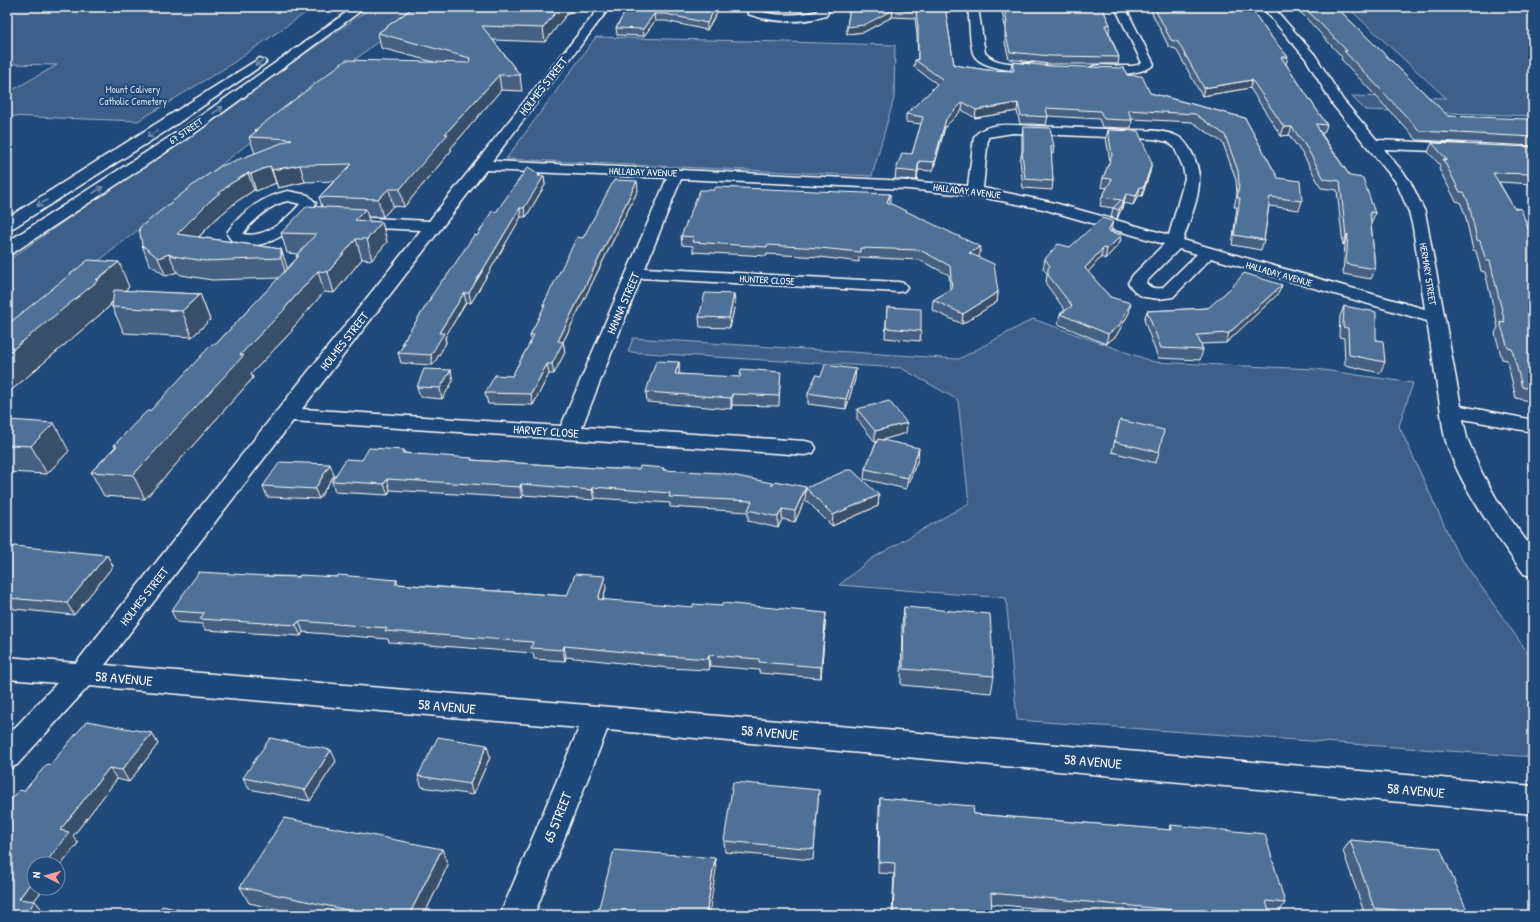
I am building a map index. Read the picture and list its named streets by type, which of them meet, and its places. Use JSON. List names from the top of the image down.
{
  "streets": {
    "street": [
      "HOLMES STREET",
      "67 STREET",
      "HALLADAY AVENUE",
      "HERMARY STREET",
      "HUNTER CLOSE",
      "HANNA STREET",
      "HARVEY CLOSE",
      "58 AVENUE",
      "65 STREET"
    ]
  },
  "crossings": [
    ["HOLMES STREET", "HALLADAY AVENUE"],
    ["HOLMES STREET", "HARVEY CLOSE"],
    ["HOLMES STREET", "58 AVENUE"],
    ["HALLADAY AVENUE", "HERMARY STREET"],
    ["HALLADAY AVENUE", "HANNA STREET"],
    ["HUNTER CLOSE", "HANNA STREET"],
    ["HANNA STREET", "HARVEY CLOSE"],
    ["58 AVENUE", "65 STREET"]
  ],
  "parks": ["Mount Calivery Catholic Cemetery"],
  "north": "left"
}
